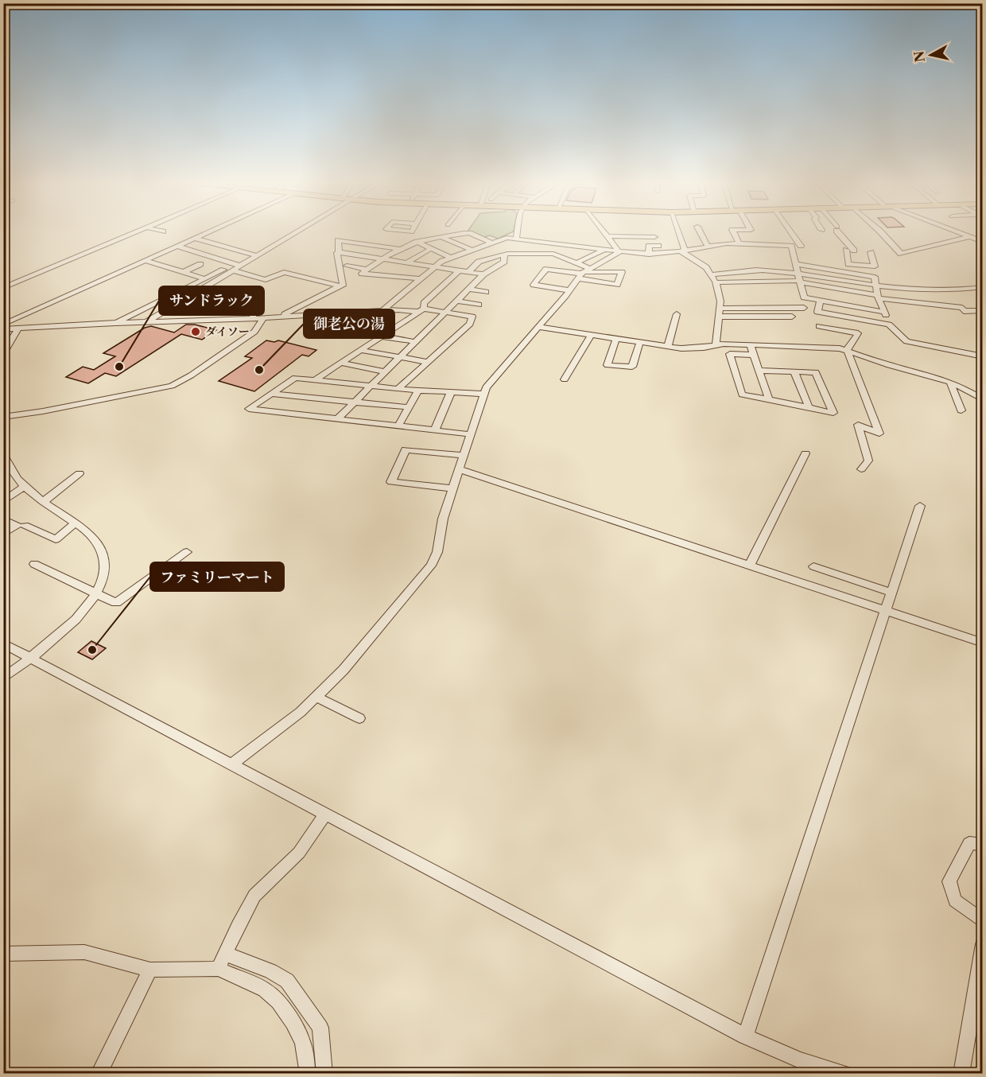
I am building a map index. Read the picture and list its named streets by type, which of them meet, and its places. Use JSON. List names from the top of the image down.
{
  "places": [
    "ダイソー",
    "サンドラック",
    "御老公の湯",
    "ファミリーマート"
  ],
  "north": "left"
}
